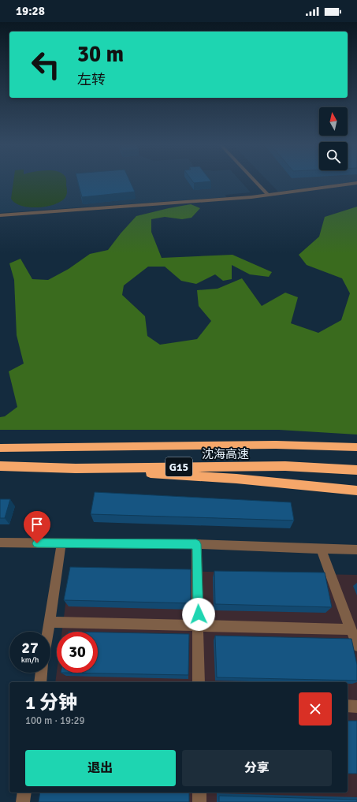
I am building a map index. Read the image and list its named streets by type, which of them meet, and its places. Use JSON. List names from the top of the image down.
{
  "streets": {
    "highway": ["沈海高速", "G15"]
  },
  "north": "top",
  "page": {
    "status": "19:28",
    "turn": ["30 m", "左转"],
    "speed": "27 km/h",
    "limit": "30",
    "heading": ["1 分钟", "100 m · 19:29"],
    "buttons": ["退出", "分享"]
  }
}
